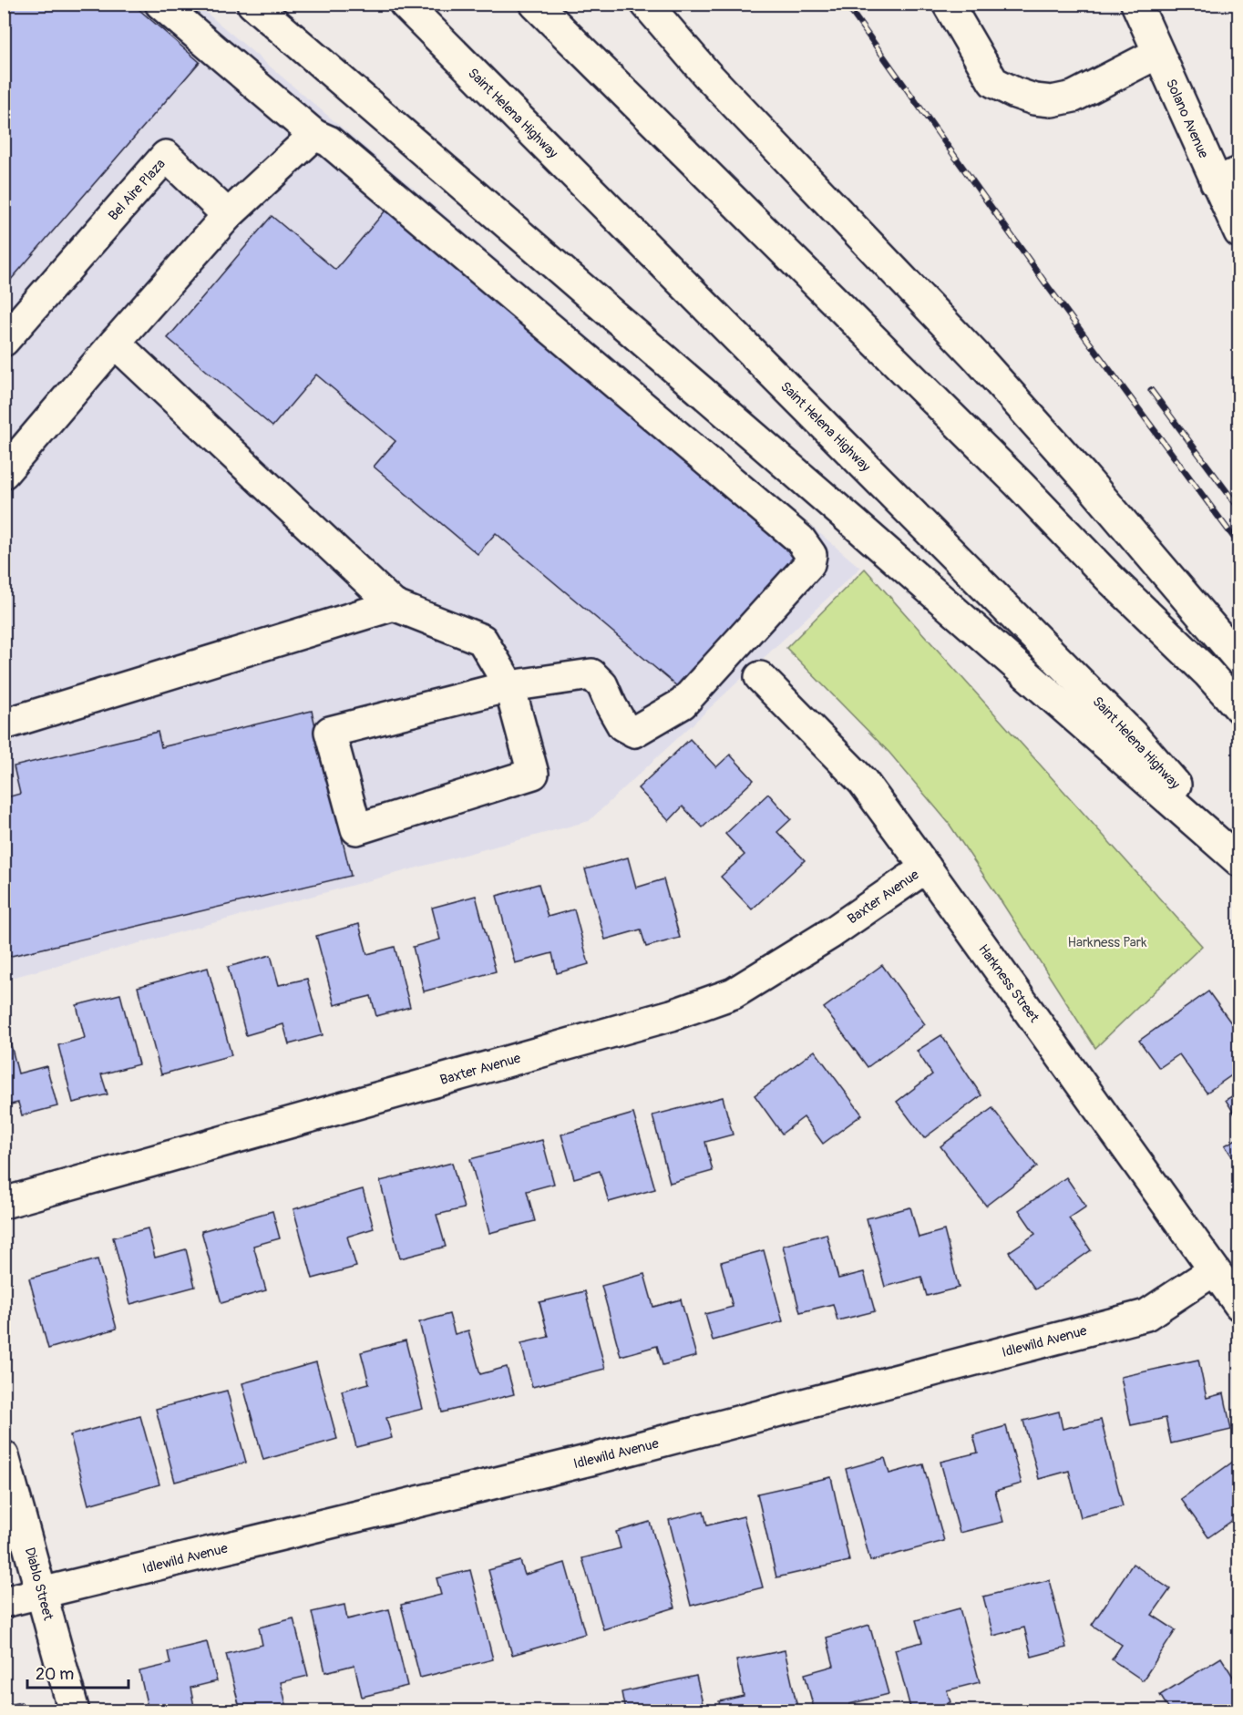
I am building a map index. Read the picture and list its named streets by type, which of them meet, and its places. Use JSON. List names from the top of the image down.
{
  "streets": {
    "main road": [
      "Saint Helena Highway",
      "Solano Avenue",
      "Bel Aire Plaza",
      "Baxter Avenue",
      "Harkness Street",
      "Idlewild Avenue",
      "Diablo Street"
    ]
  },
  "crossings": [
    ["Baxter Avenue", "Harkness Street"],
    ["Harkness Street", "Idlewild Avenue"],
    ["Idlewild Avenue", "Diablo Street"]
  ],
  "parks": ["Harkness Park"],
  "scale_bar": "20 m"
}
